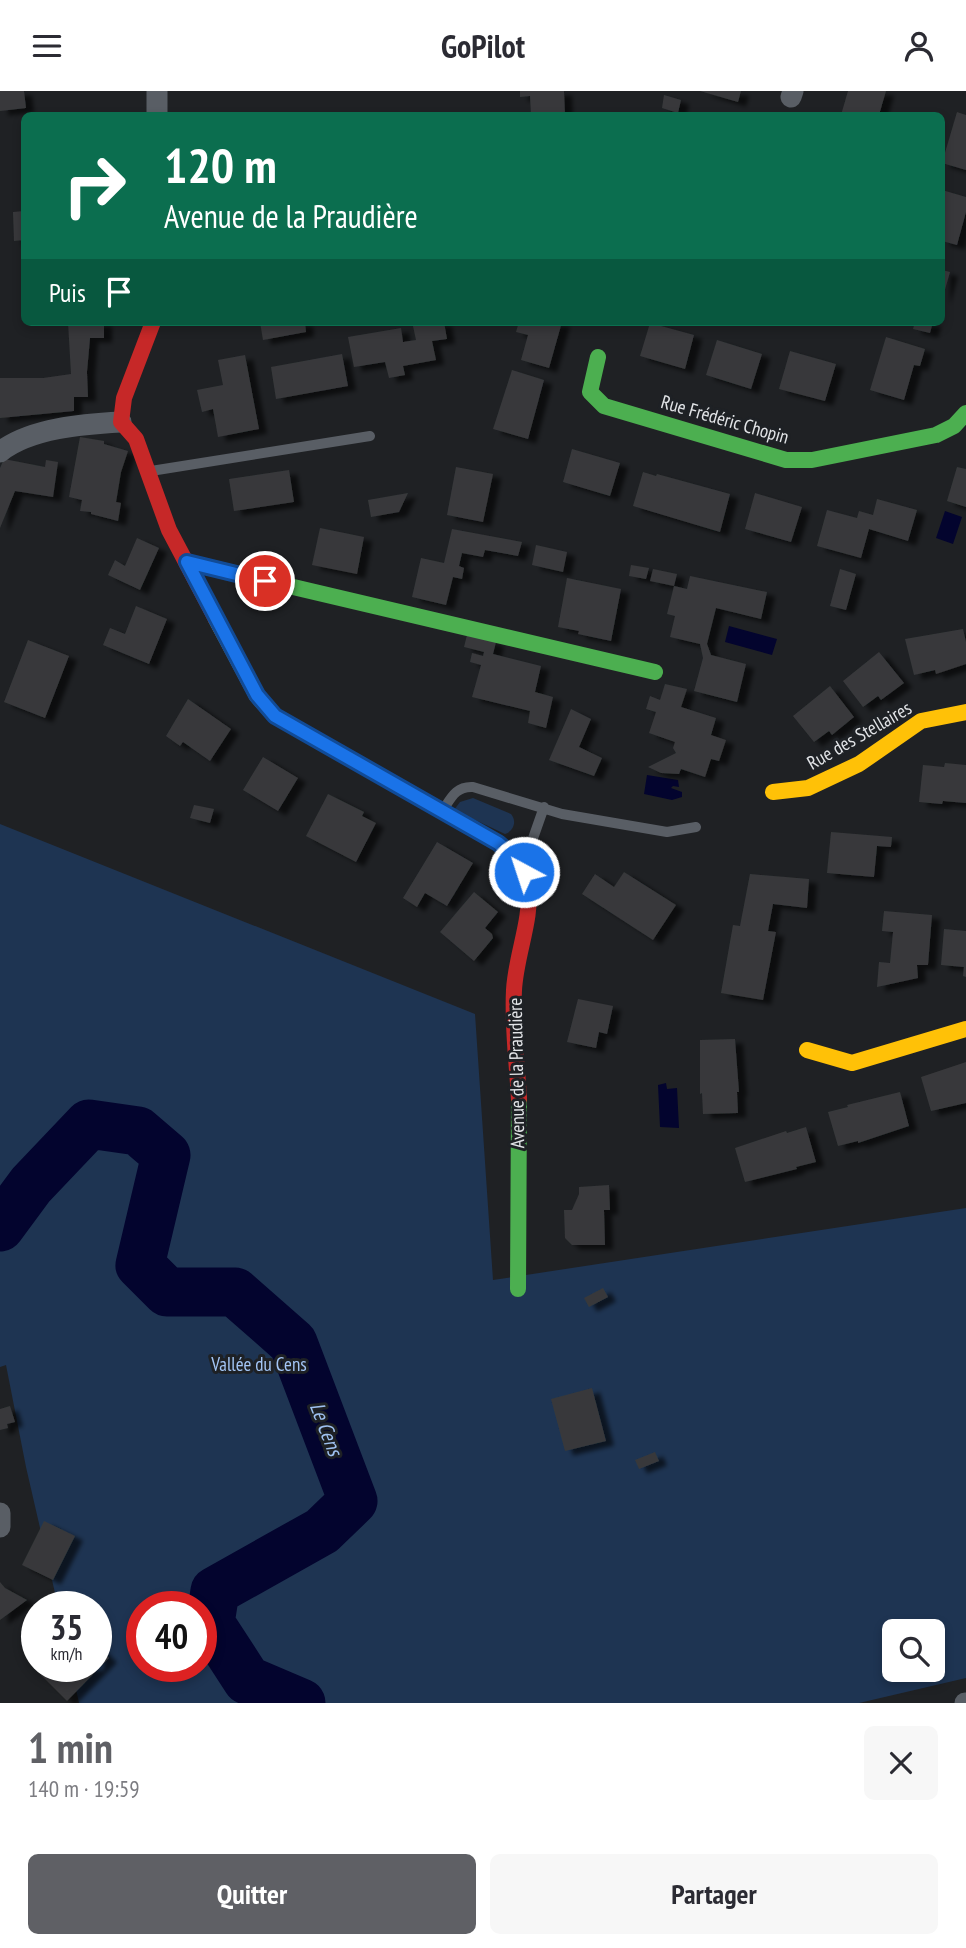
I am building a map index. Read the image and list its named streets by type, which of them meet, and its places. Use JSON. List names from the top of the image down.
{
  "streets": {
    "street": ["Rue Frédéric Chopin", "Rue des Stellaires", "Avenue de la Praudière"]
  },
  "water": ["Le Cens"],
  "parks": ["Vallée du Cens"],
  "page": {
    "header": "GoPilot",
    "turn": ["120 m", "Avenue de la Praudière"],
    "then": "Puis",
    "speed": "35 km/h",
    "limit": "40",
    "heading": ["1 min", "140 m · 19:59"],
    "buttons": ["Quitter", "Partager"]
  }
}
